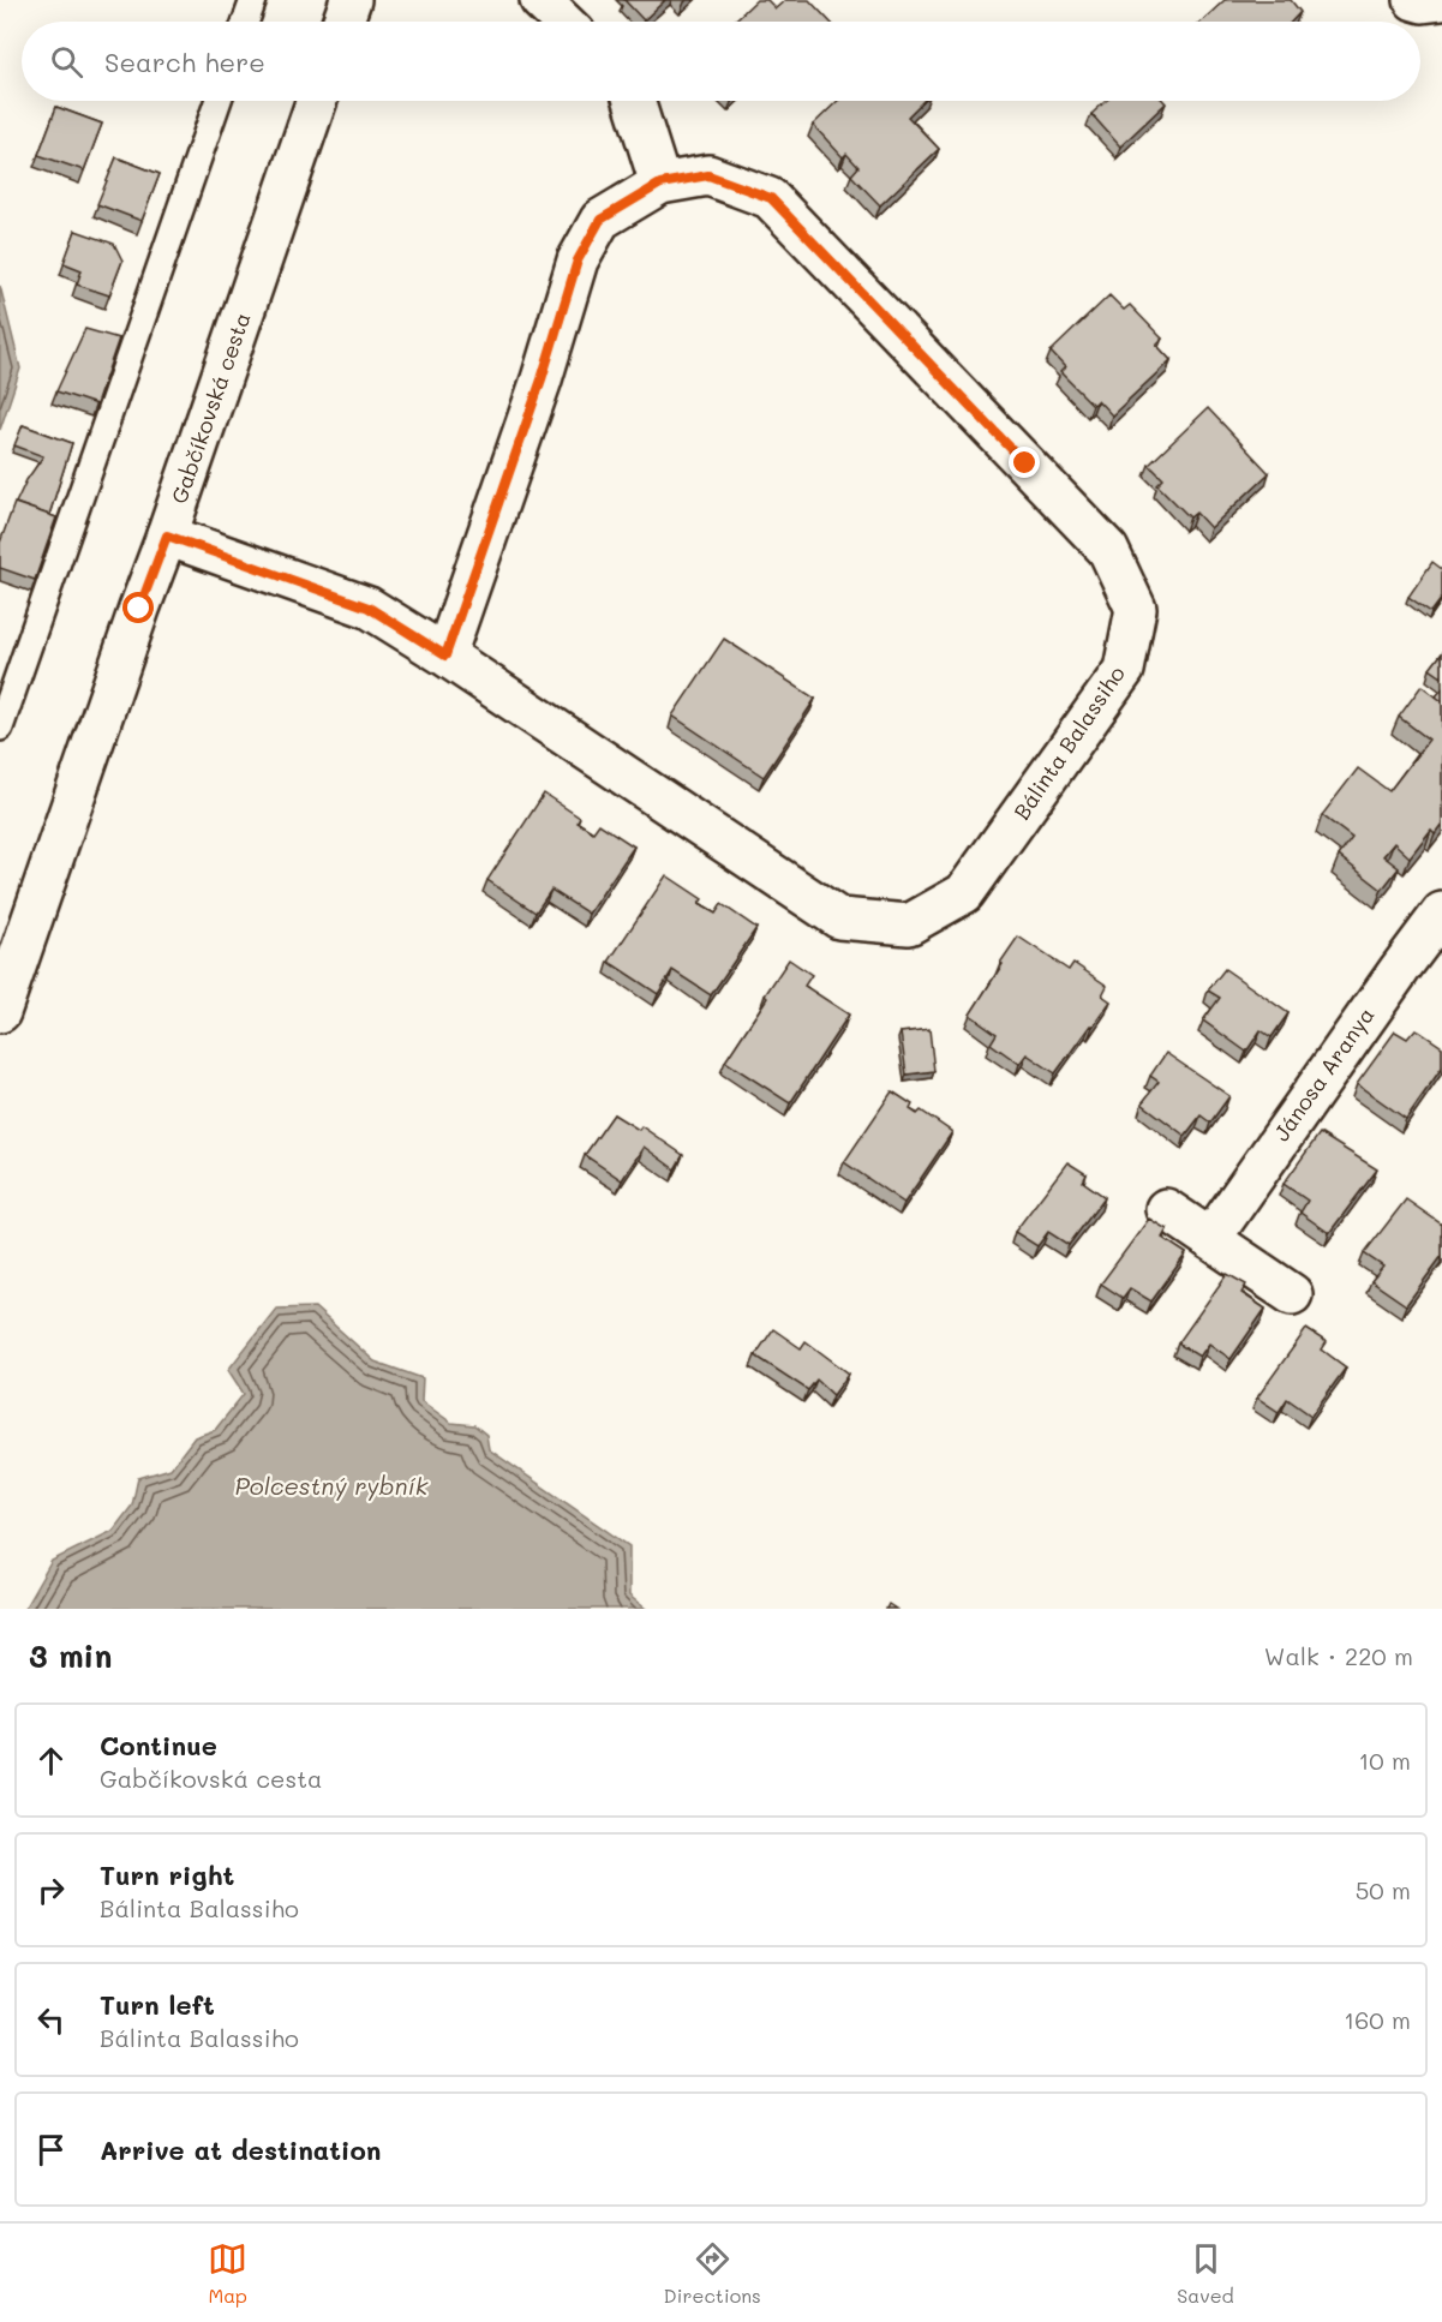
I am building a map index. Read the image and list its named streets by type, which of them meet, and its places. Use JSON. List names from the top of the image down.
{
  "streets": {
    "street": ["Gabčíkovská cesta", "Bálinta Balassiho", "Jánosa Aranya"]
  },
  "crossings": [
    ["Gabčíkovská cesta", "Bálinta Balassiho"]
  ],
  "water": ["Polcestný rybník"],
  "page": {
    "search": "Search here",
    "heading": ["3 min", "Walk · 220 m"],
    "list": [
      ["Continue", "Gabčíkovská cesta", "10 m"],
      ["Turn right", "Bálinta Balassiho", "50 m"],
      ["Turn left", "Bálinta Balassiho", "160 m"],
      "Arrive at destination"
    ],
    "nav": ["Map", "Directions", "Saved"]
  }
}
